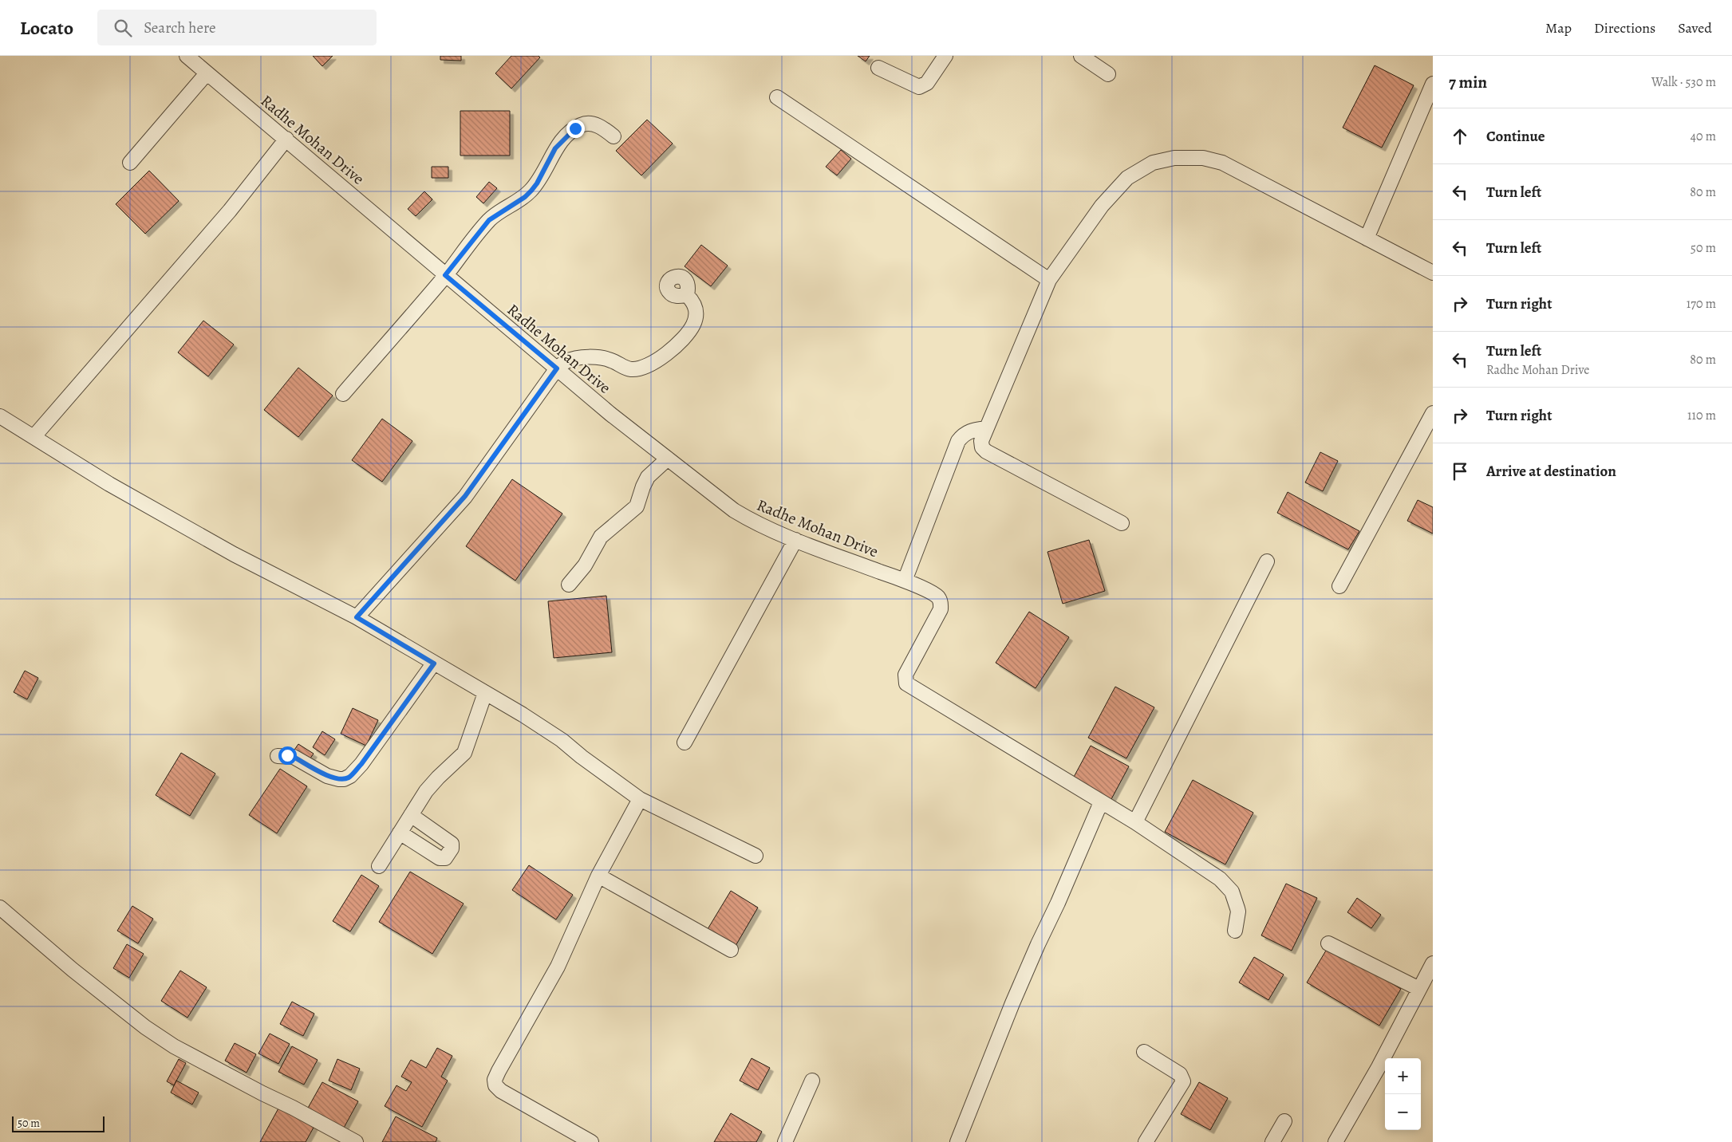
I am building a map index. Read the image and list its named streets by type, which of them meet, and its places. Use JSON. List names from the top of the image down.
{
  "streets": {
    "street": ["Radhe Mohan Drive"]
  },
  "scale_bar": "50 m",
  "page": {
    "header": "Locato",
    "search": "Search here",
    "nav": ["Map", "Directions", "Saved"],
    "heading": ["7 min", "Walk · 530 m"],
    "list": [
      ["Continue", "40 m"],
      ["Turn left", "80 m"],
      ["Turn left", "50 m"],
      ["Turn right", "170 m"],
      ["Turn left", "Radhe Mohan Drive", "80 m"],
      ["Turn right", "110 m"],
      "Arrive at destination"
    ],
    "map_buttons": ["+", "−"],
    "scale": "50 m"
  }
}
